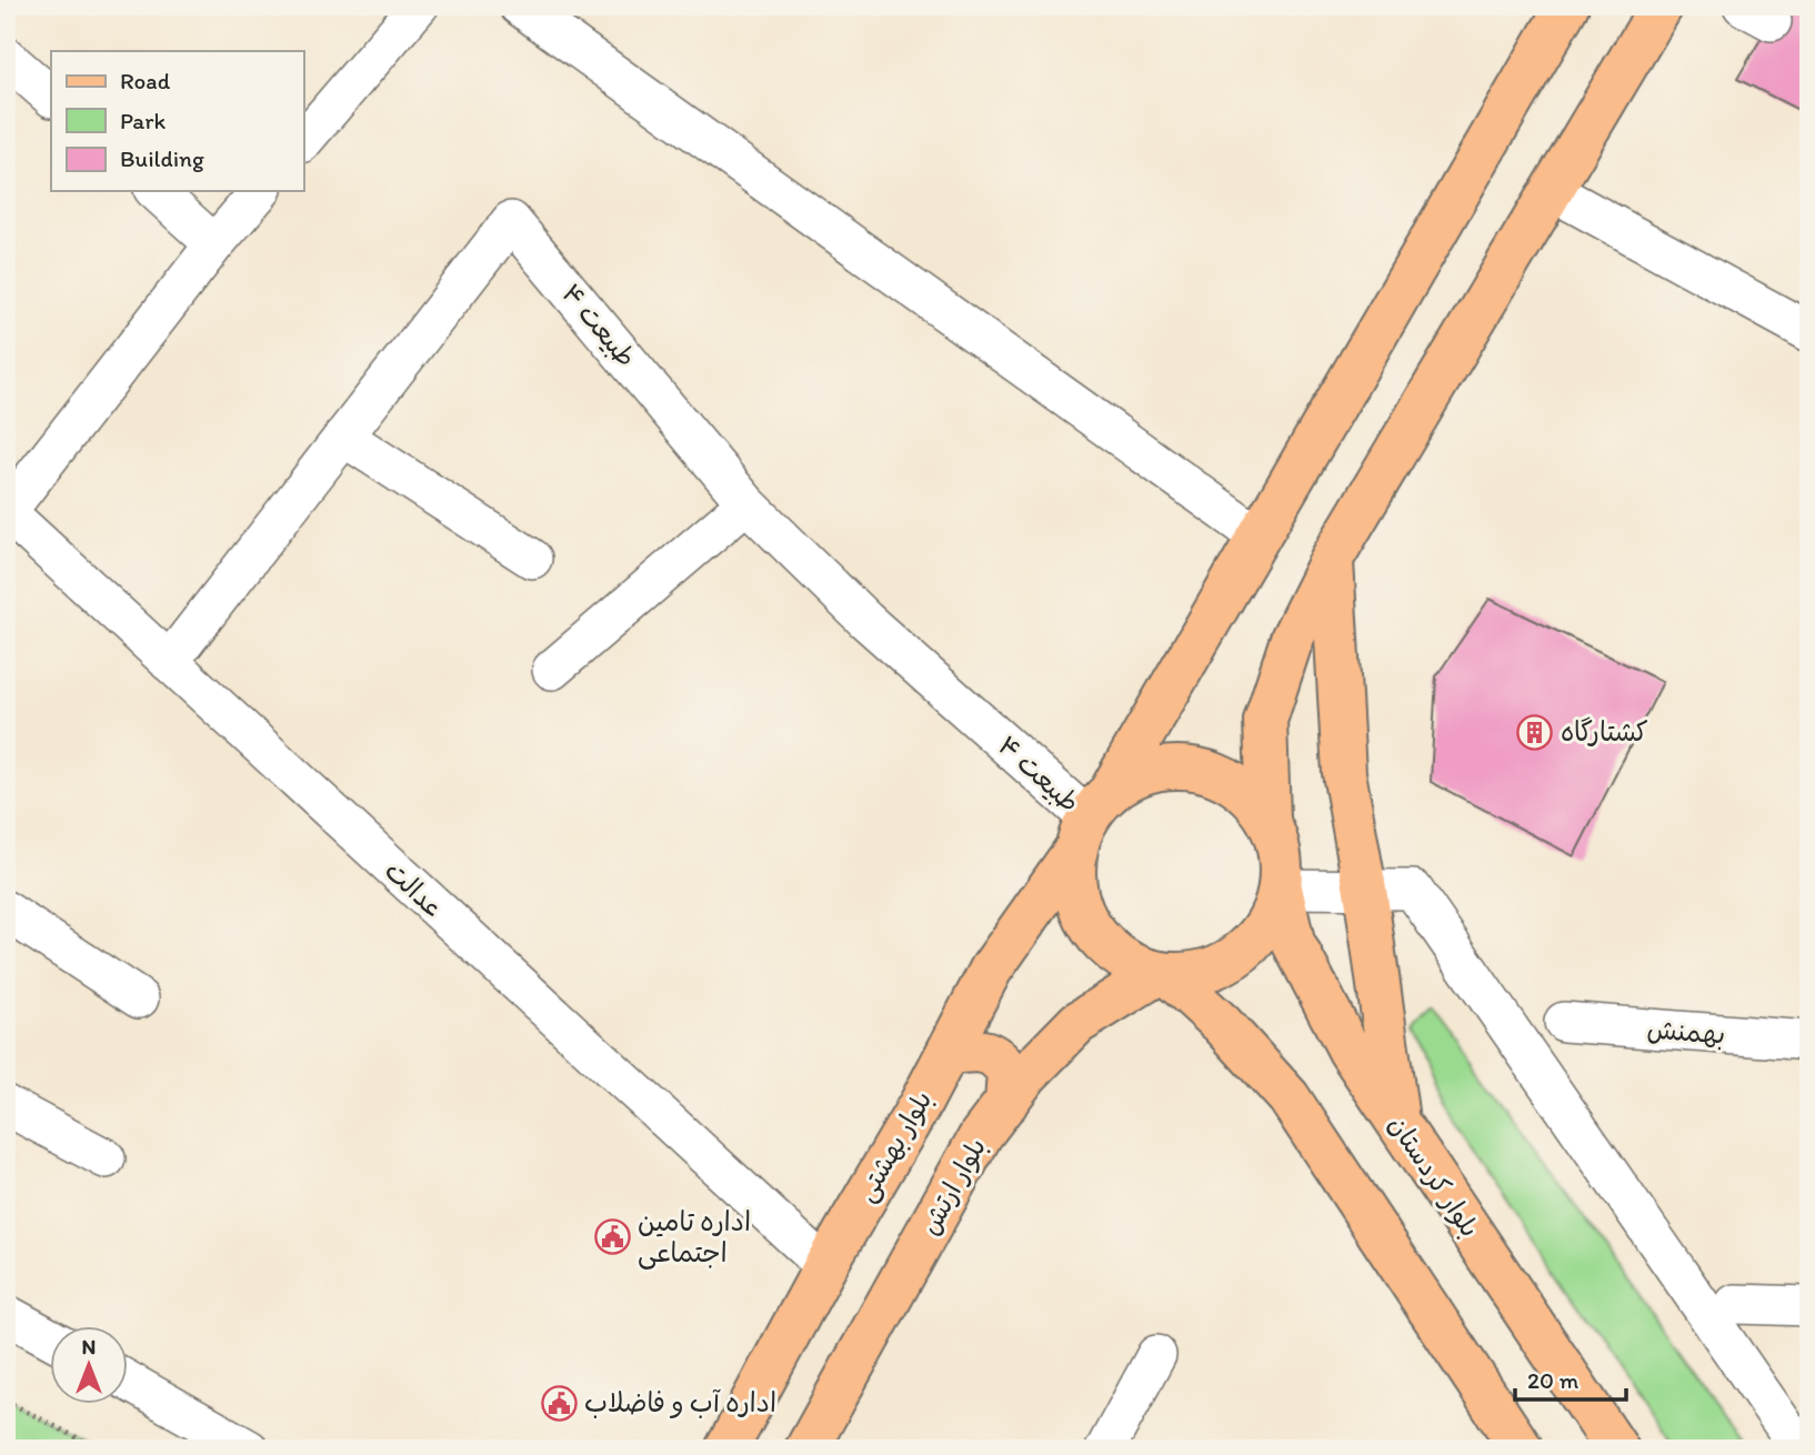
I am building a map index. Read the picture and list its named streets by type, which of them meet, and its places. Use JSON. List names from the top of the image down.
{
  "streets": {
    "main road": ["بلوار بهشتی", "بلوار کردستان", "بلوار ارتش"],
    "street": ["طبیعت ۴", "عدالت", "بهمنش"]
  },
  "crossings": [
    ["طبیعت ۴", "عدالت"],
    ["طبیعت ۴", "بلوار بهشتی"],
    ["طبیعت ۴", "بلوار کردستان"],
    ["طبیعت ۴", "بلوار ارتش"],
    ["عدالت", "بلوار بهشتی"],
    ["بلوار بهشتی", "بلوار کردستان"],
    ["بلوار بهشتی", "بلوار ارتش"],
    ["بلوار کردستان", "بلوار ارتش"]
  ],
  "places": {
    "building": ["کشتارگاه"],
    "public building": ["اداره تامین اجتماعی", "اداره آب و فاضلاب"]
  },
  "legend": ["Road", "Park", "Building"],
  "scale_bar": "20 m",
  "north": "top"
}
